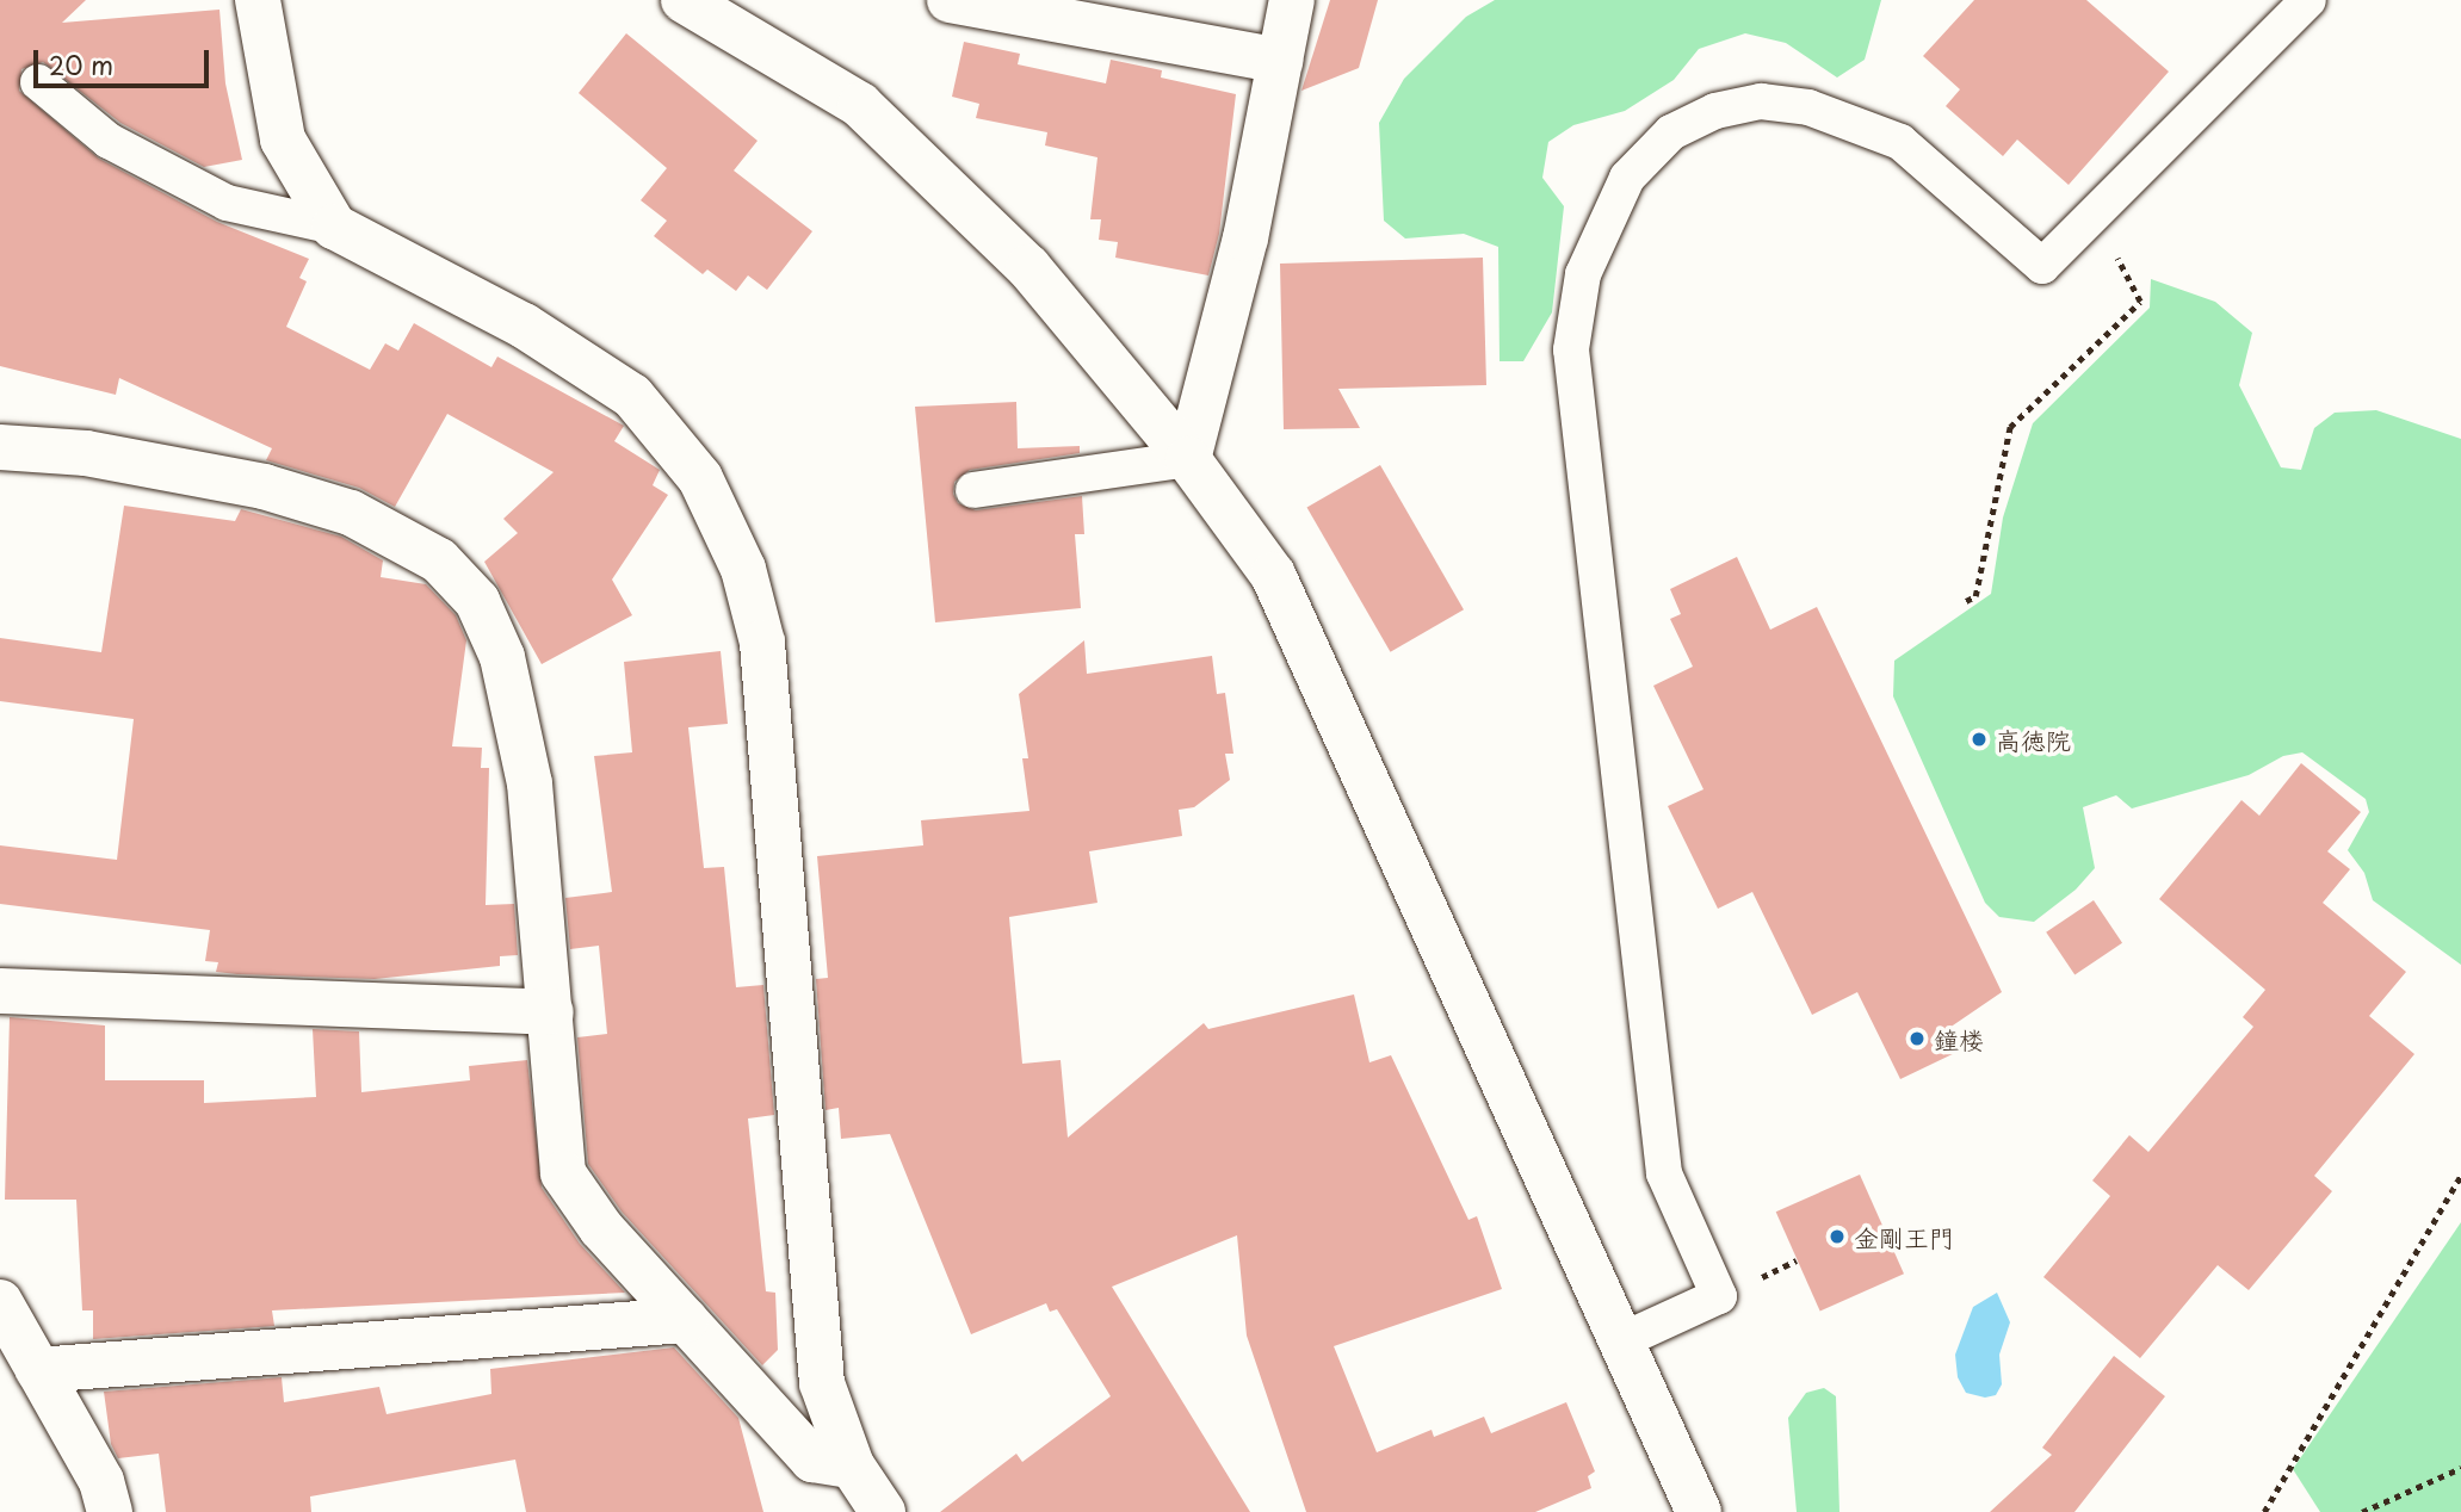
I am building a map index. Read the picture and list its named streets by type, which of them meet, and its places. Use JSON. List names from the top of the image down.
{
  "places": ["高徳院", "鐘楼", "金剛王門"],
  "scale_bar": "20 m"
}
